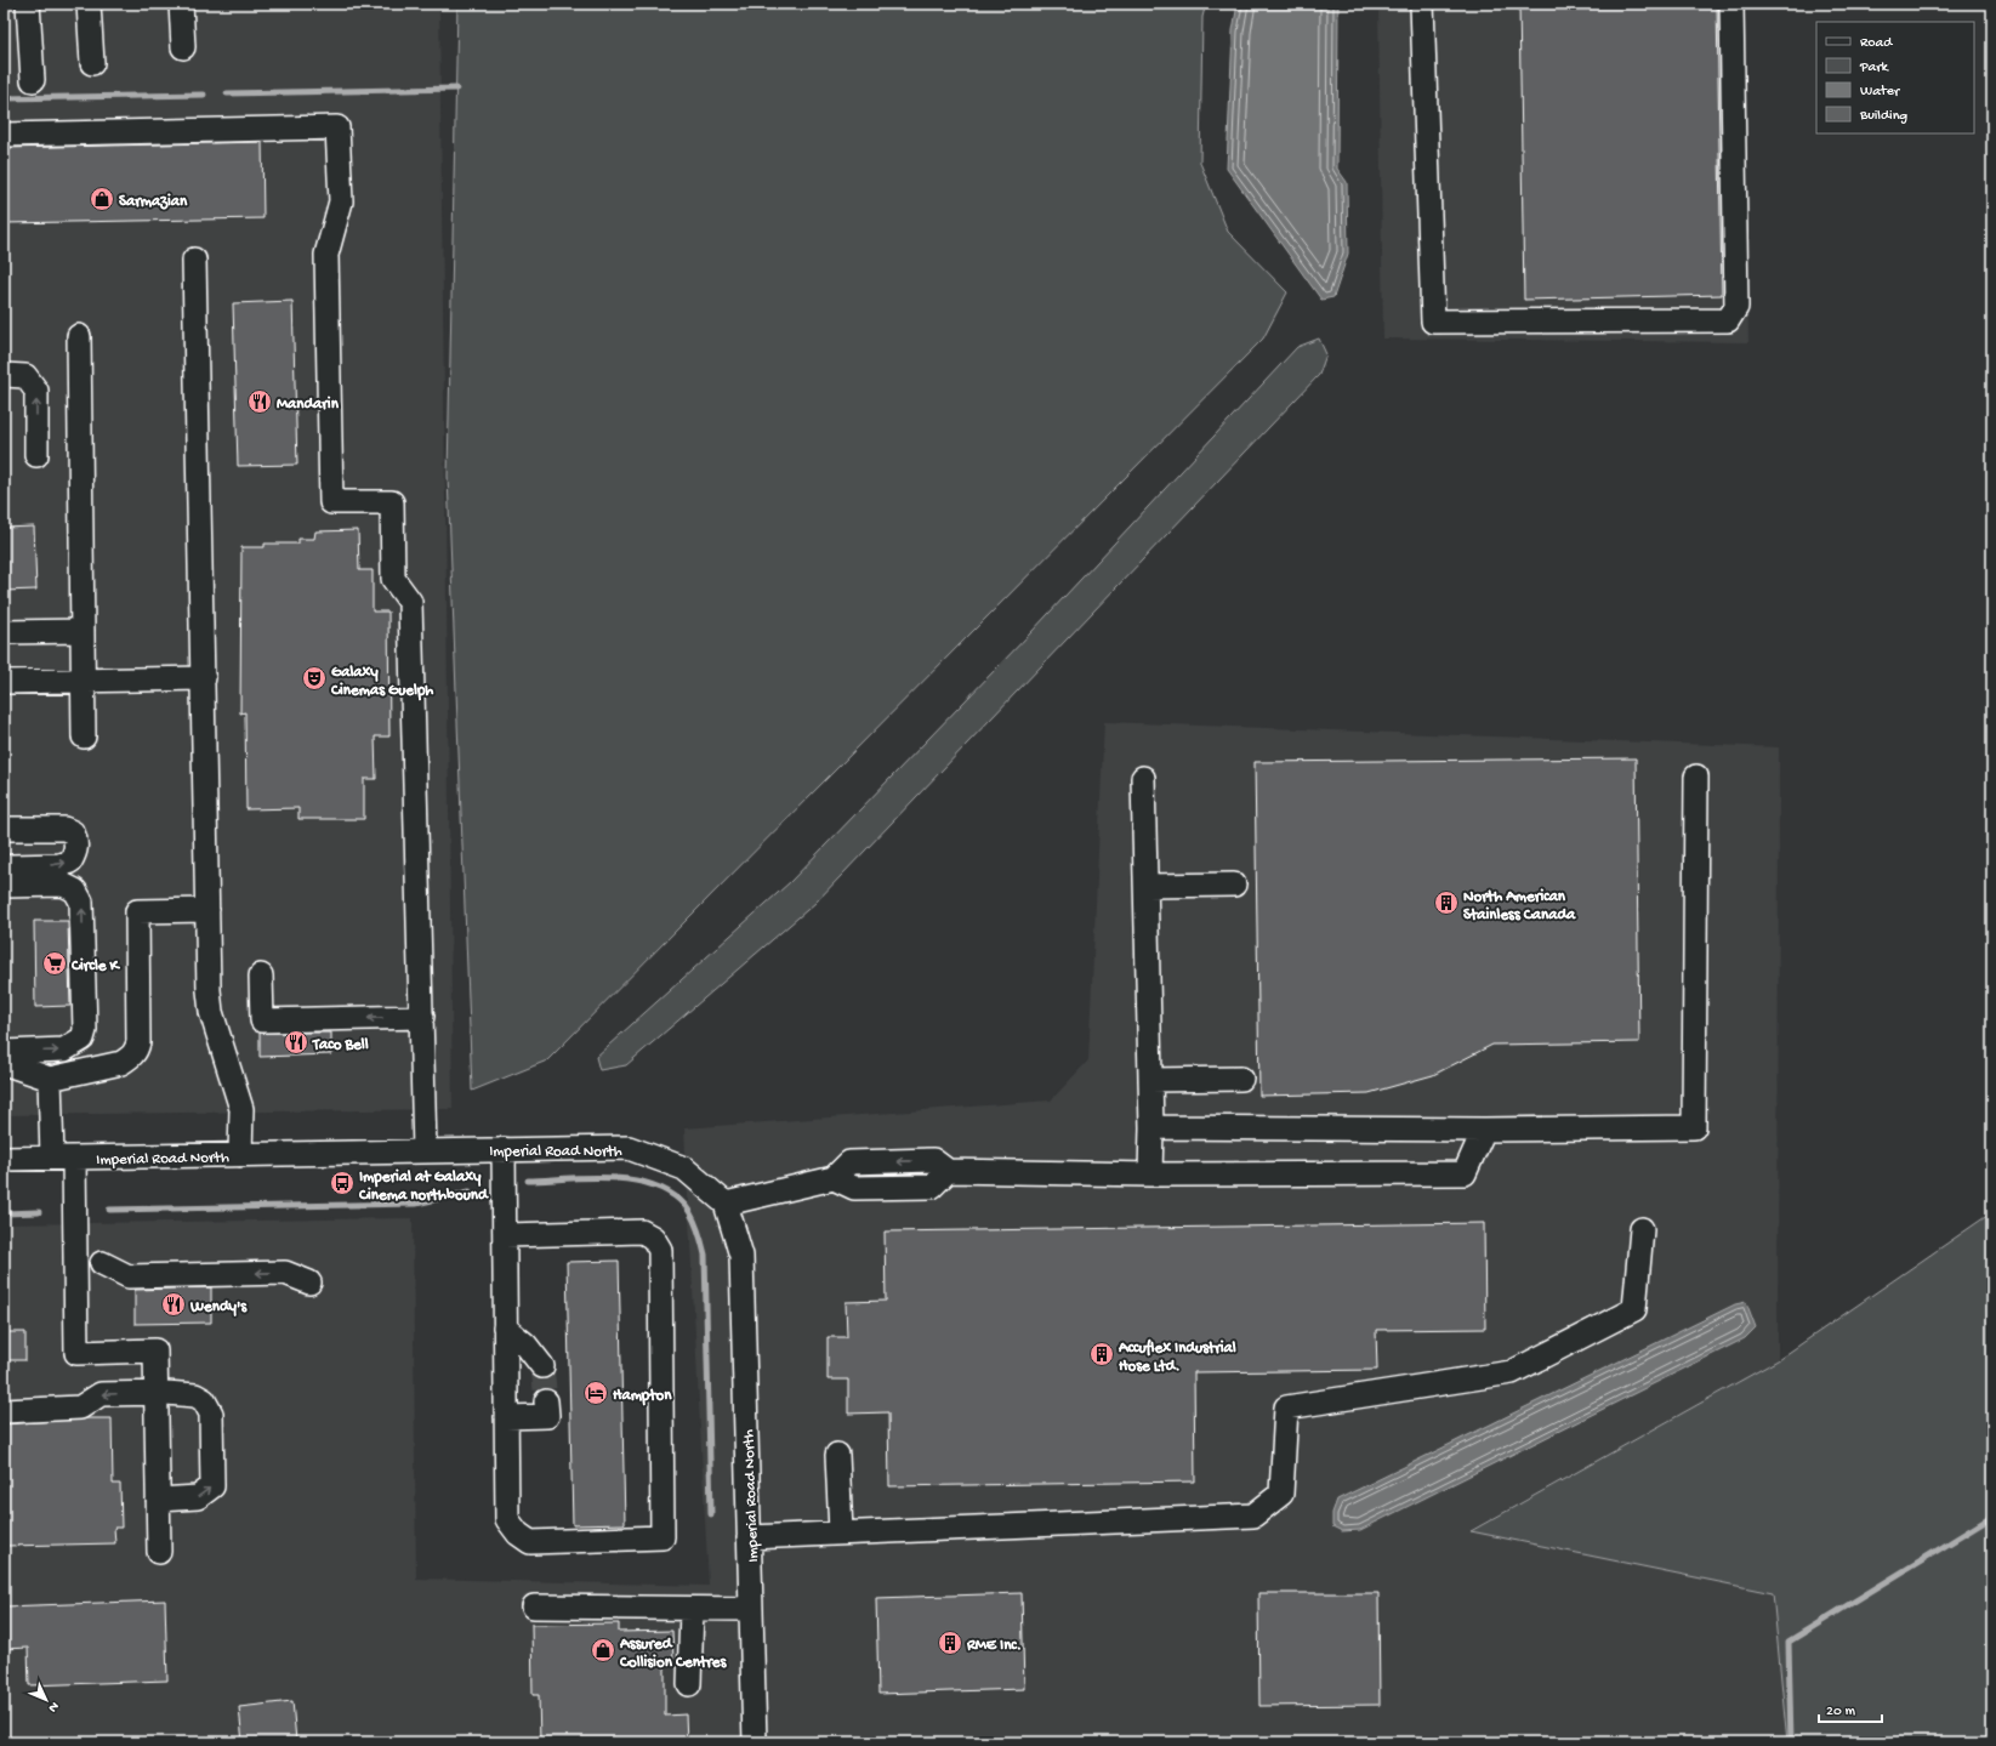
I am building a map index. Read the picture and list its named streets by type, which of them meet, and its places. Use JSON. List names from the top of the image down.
{
  "streets": {
    "street": ["Imperial Road North"]
  },
  "places": {
    "shop": ["Sarmazian", "Assured Collision Centres"],
    "restaurant": ["Mandarin", "Taco Bell", "Wendy's"],
    "theatre": ["Galaxy Cinemas Guelph"],
    "building": ["North American Stainless Canada", "Accuflex Industrial Hose Ltd.", "RME Inc."],
    "supermarket": ["Circle K"],
    "bus stop": ["Imperial at Galaxy Cinema northbound"],
    "hotel": ["Hampton"]
  },
  "legend": [
    "Road",
    "Park",
    "Water",
    "Building"
  ],
  "scale_bar": "20 m",
  "north": "bottom right"
}
